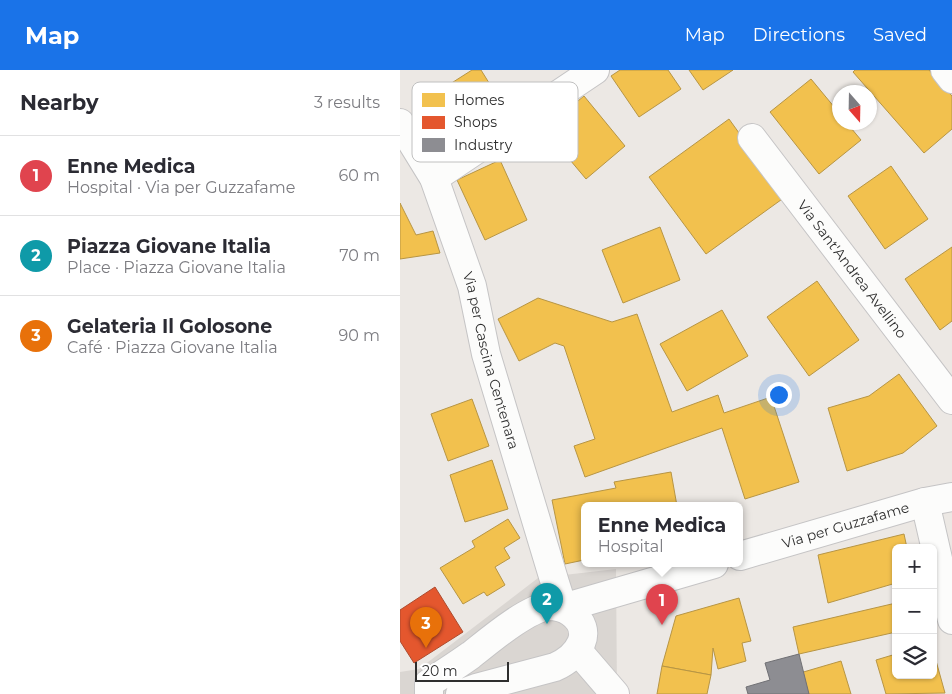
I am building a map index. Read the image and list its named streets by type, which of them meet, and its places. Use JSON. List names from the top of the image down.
{
  "streets": {
    "street": ["Via Sant'Andrea Avellino", "Via per Cascina Centenara", "Via per Guzzafame"]
  },
  "legend": ["Homes", "Shops", "Industry"],
  "scale_bar": "20 m",
  "north": "bottom",
  "page": {
    "header": "Map",
    "nav": ["Map", "Directions", "Saved"],
    "heading": ["Nearby", "3 results"],
    "list": [
      {
        "mark": "1",
        "name": "Enne Medica",
        "note": "Hospital · Via per Guzzafame",
        "value": "60 m"
      },
      {
        "mark": "2",
        "name": "Piazza Giovane Italia",
        "note": "Place · Piazza Giovane Italia",
        "value": "70 m"
      },
      {
        "mark": "3",
        "name": "Gelateria Il Golosone",
        "note": "Café · Piazza Giovane Italia",
        "value": "90 m"
      }
    ],
    "popup": ["Enne Medica", "Hospital"],
    "map_buttons": ["+", "−"],
    "pins": ["2", "1", "3"],
    "scale": "20 m"
  }
}
